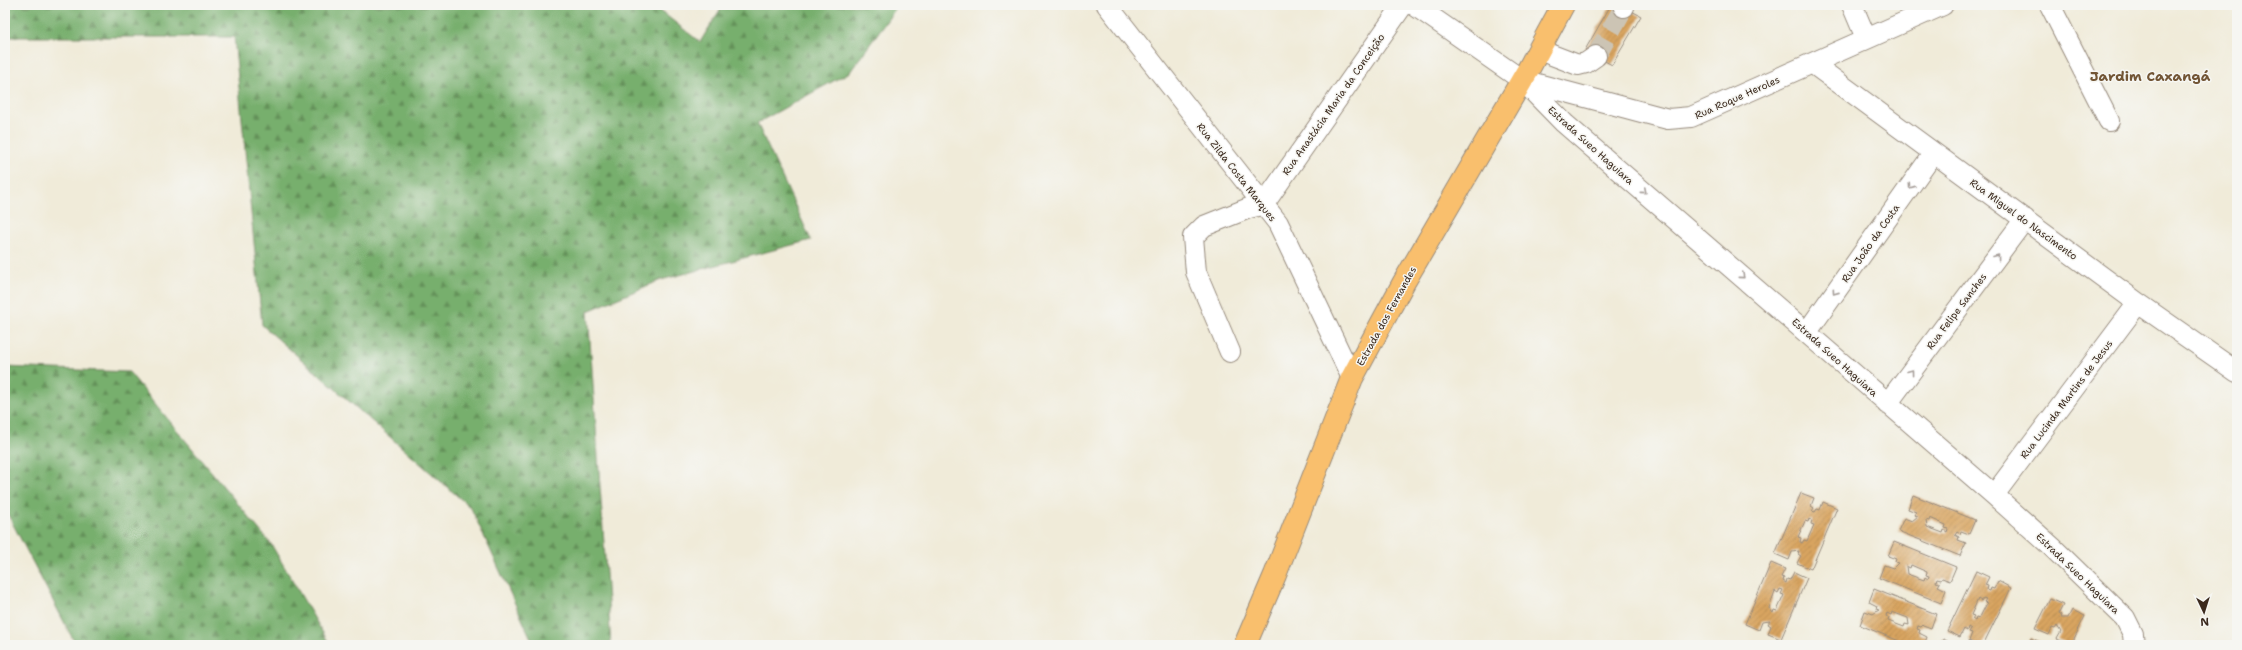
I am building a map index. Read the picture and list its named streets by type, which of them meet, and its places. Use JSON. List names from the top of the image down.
{
  "streets": {
    "main road": ["Estrada dos Fernandes"],
    "street": [
      "Rua Roque Heroles",
      "Rua Anastácia Maria da Conceição",
      "Estrada Sueo Haguiara",
      "Rua Zilda Costa Marques",
      "Rua Miguel do Nascimento",
      "Rua João da Costa",
      "Rua Felipe Sanches",
      "Rua Lucinda Martins de Jesus"
    ]
  },
  "crossings": [
    ["Rua Roque Heroles", "Estrada Sueo Haguiara"],
    ["Rua Roque Heroles", "Rua Miguel do Nascimento"],
    ["Rua Roque Heroles", "Estrada dos Fernandes"],
    ["Rua Anastácia Maria da Conceição", "Rua Zilda Costa Marques"],
    ["Estrada Sueo Haguiara", "Rua João da Costa"],
    ["Estrada Sueo Haguiara", "Rua Felipe Sanches"],
    ["Estrada Sueo Haguiara", "Estrada dos Fernandes"],
    ["Estrada Sueo Haguiara", "Rua Lucinda Martins de Jesus"],
    ["Rua Zilda Costa Marques", "Estrada dos Fernandes"],
    ["Rua Miguel do Nascimento", "Rua João da Costa"],
    ["Rua Miguel do Nascimento", "Rua Felipe Sanches"],
    ["Rua Miguel do Nascimento", "Rua Lucinda Martins de Jesus"]
  ],
  "one_way": ["Estrada Sueo Haguiara", "Rua João da Costa", "Rua Felipe Sanches"],
  "districts": ["Jardim Caxangá"],
  "north": "bottom"
}
